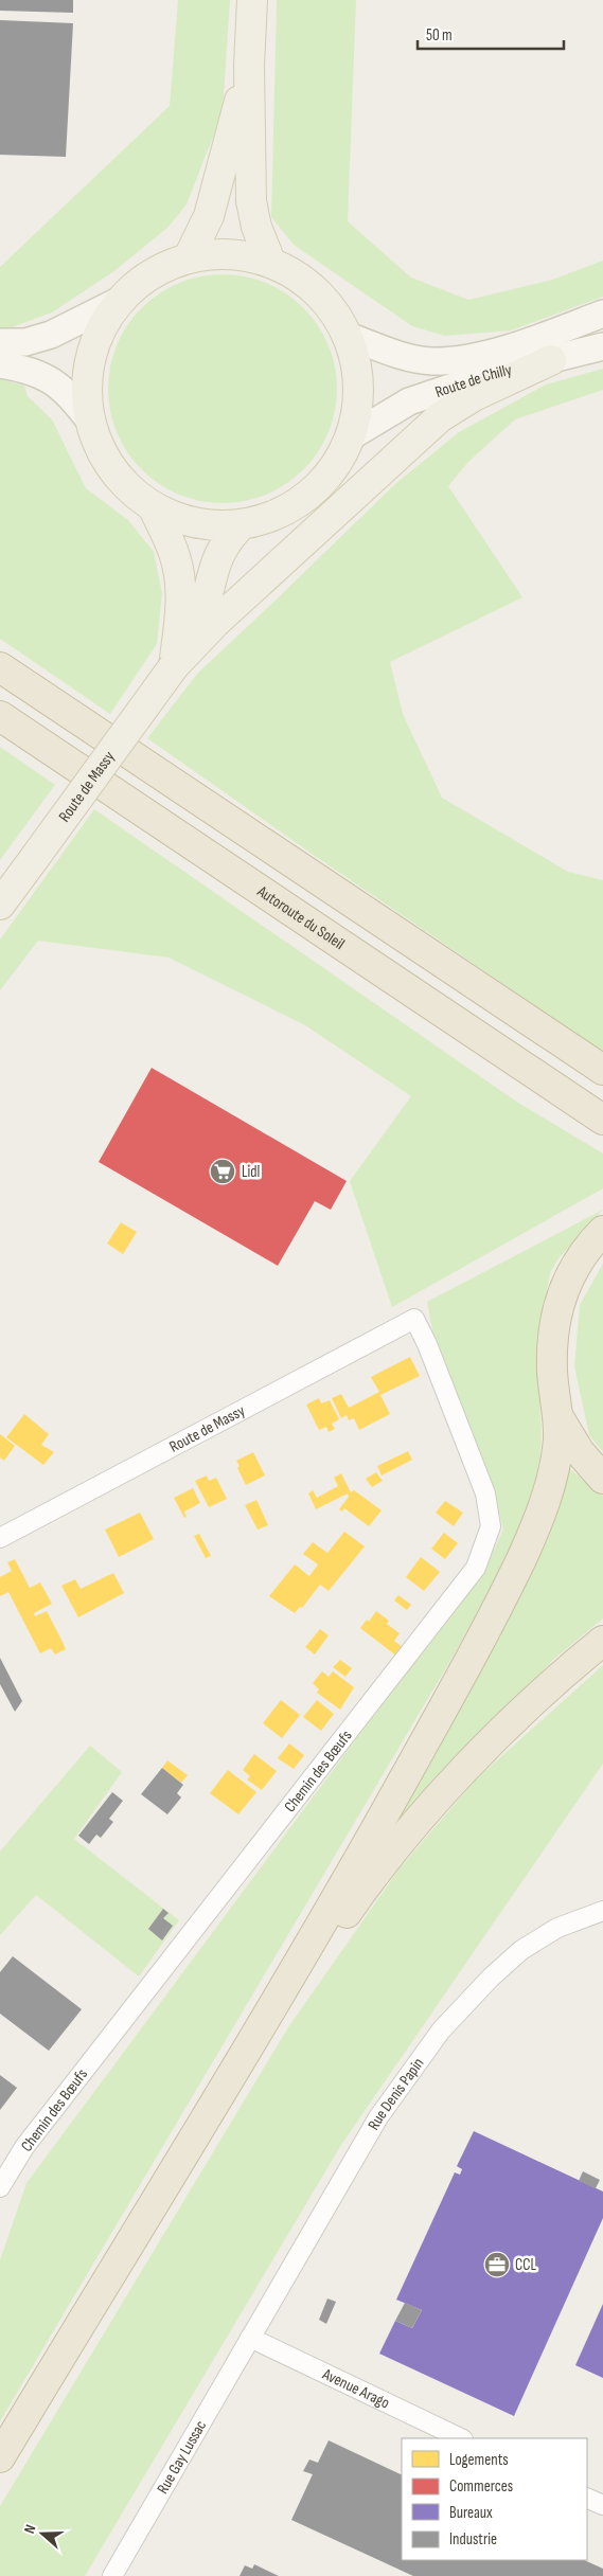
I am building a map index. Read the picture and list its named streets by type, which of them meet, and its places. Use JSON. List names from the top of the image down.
{
  "streets": {
    "highway": ["Autoroute du Soleil"],
    "main road": ["Route de Chilly", "Route de Massy"],
    "street": [
      "Chemin des Bœufs",
      "Rue Denis Papin",
      "Avenue Arago",
      "Rue Gay Lussac"
    ]
  },
  "crossings": [
    ["Route de Massy", "Chemin des Bœufs"],
    ["Rue Denis Papin", "Avenue Arago"],
    ["Rue Denis Papin", "Rue Gay Lussac"],
    ["Avenue Arago", "Rue Gay Lussac"]
  ],
  "places": {
    "supermarket": ["Lidl"],
    "office": ["CCL"]
  },
  "legend": [
    "Logements",
    "Commerces",
    "Bureaux",
    "Industrie"
  ],
  "scale_bar": "50 m",
  "north": "left"
}
